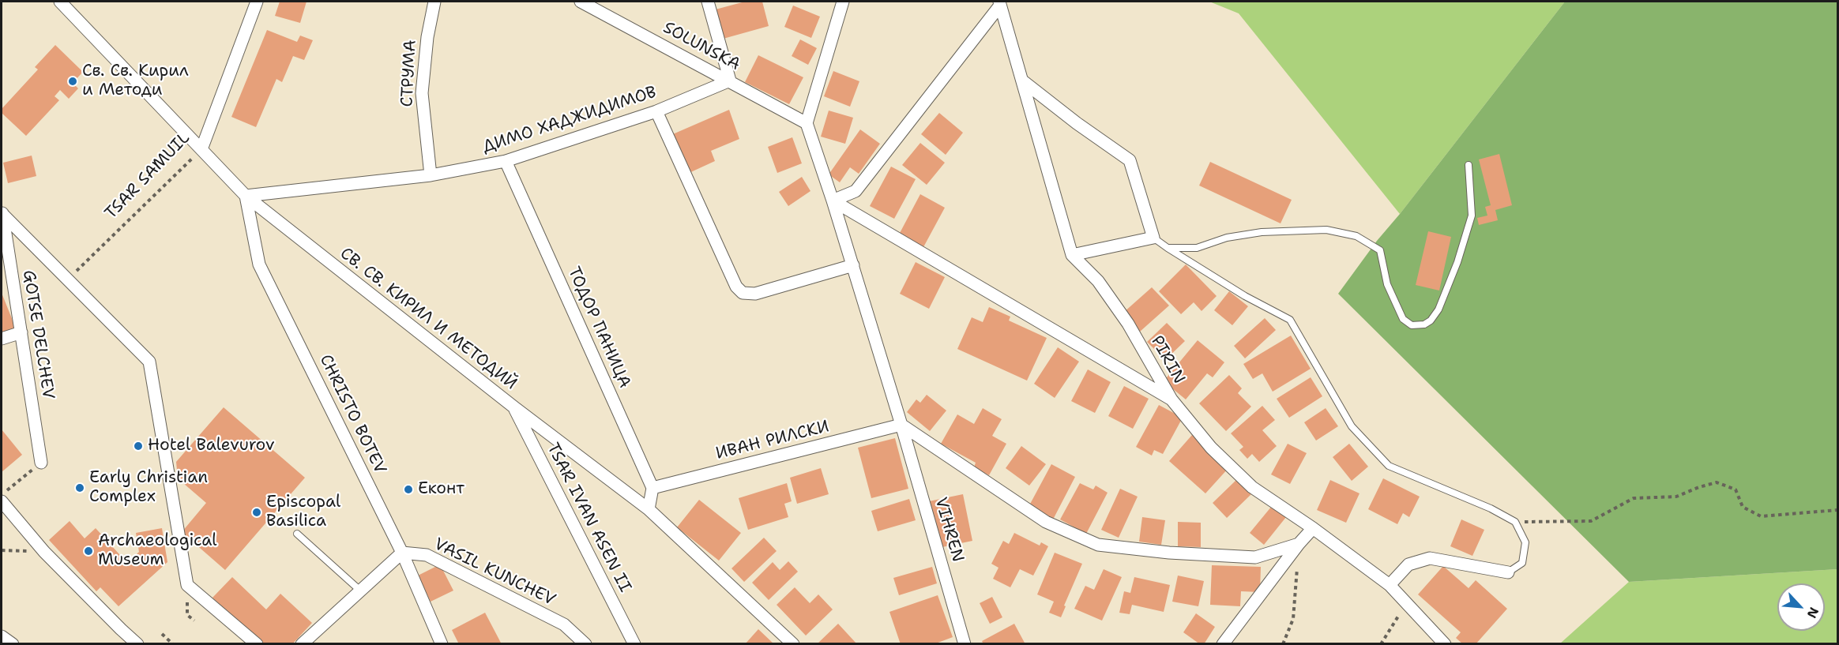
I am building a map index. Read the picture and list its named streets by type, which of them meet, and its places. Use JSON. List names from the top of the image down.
{
  "streets": {
    "street": [
      "SOLUNSKA",
      "СТРУМА",
      "ДИМО ХАДЖИДИМОВ",
      "TSAR SAMUIL",
      "СВ. СВ. КИРИЛ И МЕТОДИЙ",
      "ТОДОР ПАНИЦА",
      "GOTSE DELCHEV",
      "PIRIN",
      "CHRISTO BOTEV",
      "ИВАН РИЛСКИ",
      "TSAR IVAN ASEN II",
      "VIHREN",
      "VASIL KUNCHEV"
    ]
  },
  "crossings": [
    ["SOLUNSKA", "ДИМО ХАДЖИДИМОВ"],
    ["SOLUNSKA", "VIHREN"],
    ["СТРУМА", "ДИМО ХАДЖИДИМОВ"],
    ["ДИМО ХАДЖИДИМОВ", "СВ. СВ. КИРИЛ И МЕТОДИЙ"],
    ["ДИМО ХАДЖИДИМОВ", "ТОДОР ПАНИЦА"],
    ["ДИМО ХАДЖИДИМОВ", "CHRISTO BOTEV"],
    ["TSAR SAMUIL", "СВ. СВ. КИРИЛ И МЕТОДИЙ"],
    ["СВ. СВ. КИРИЛ И МЕТОДИЙ", "CHRISTO BOTEV"],
    ["СВ. СВ. КИРИЛ И МЕТОДИЙ", "TSAR IVAN ASEN II"],
    ["ТОДОР ПАНИЦА", "ИВАН РИЛСКИ"],
    ["CHRISTO BOTEV", "VASIL KUNCHEV"],
    ["ИВАН РИЛСКИ", "VIHREN"]
  ],
  "places": [
    "Св. Св. Кирил и Методи",
    "Hotel Balevurov",
    "Early Christian Complex",
    "Еконт",
    "Еpiscopal Basilica",
    "Archaeological Museum"
  ],
  "north": "bottom right"
}
